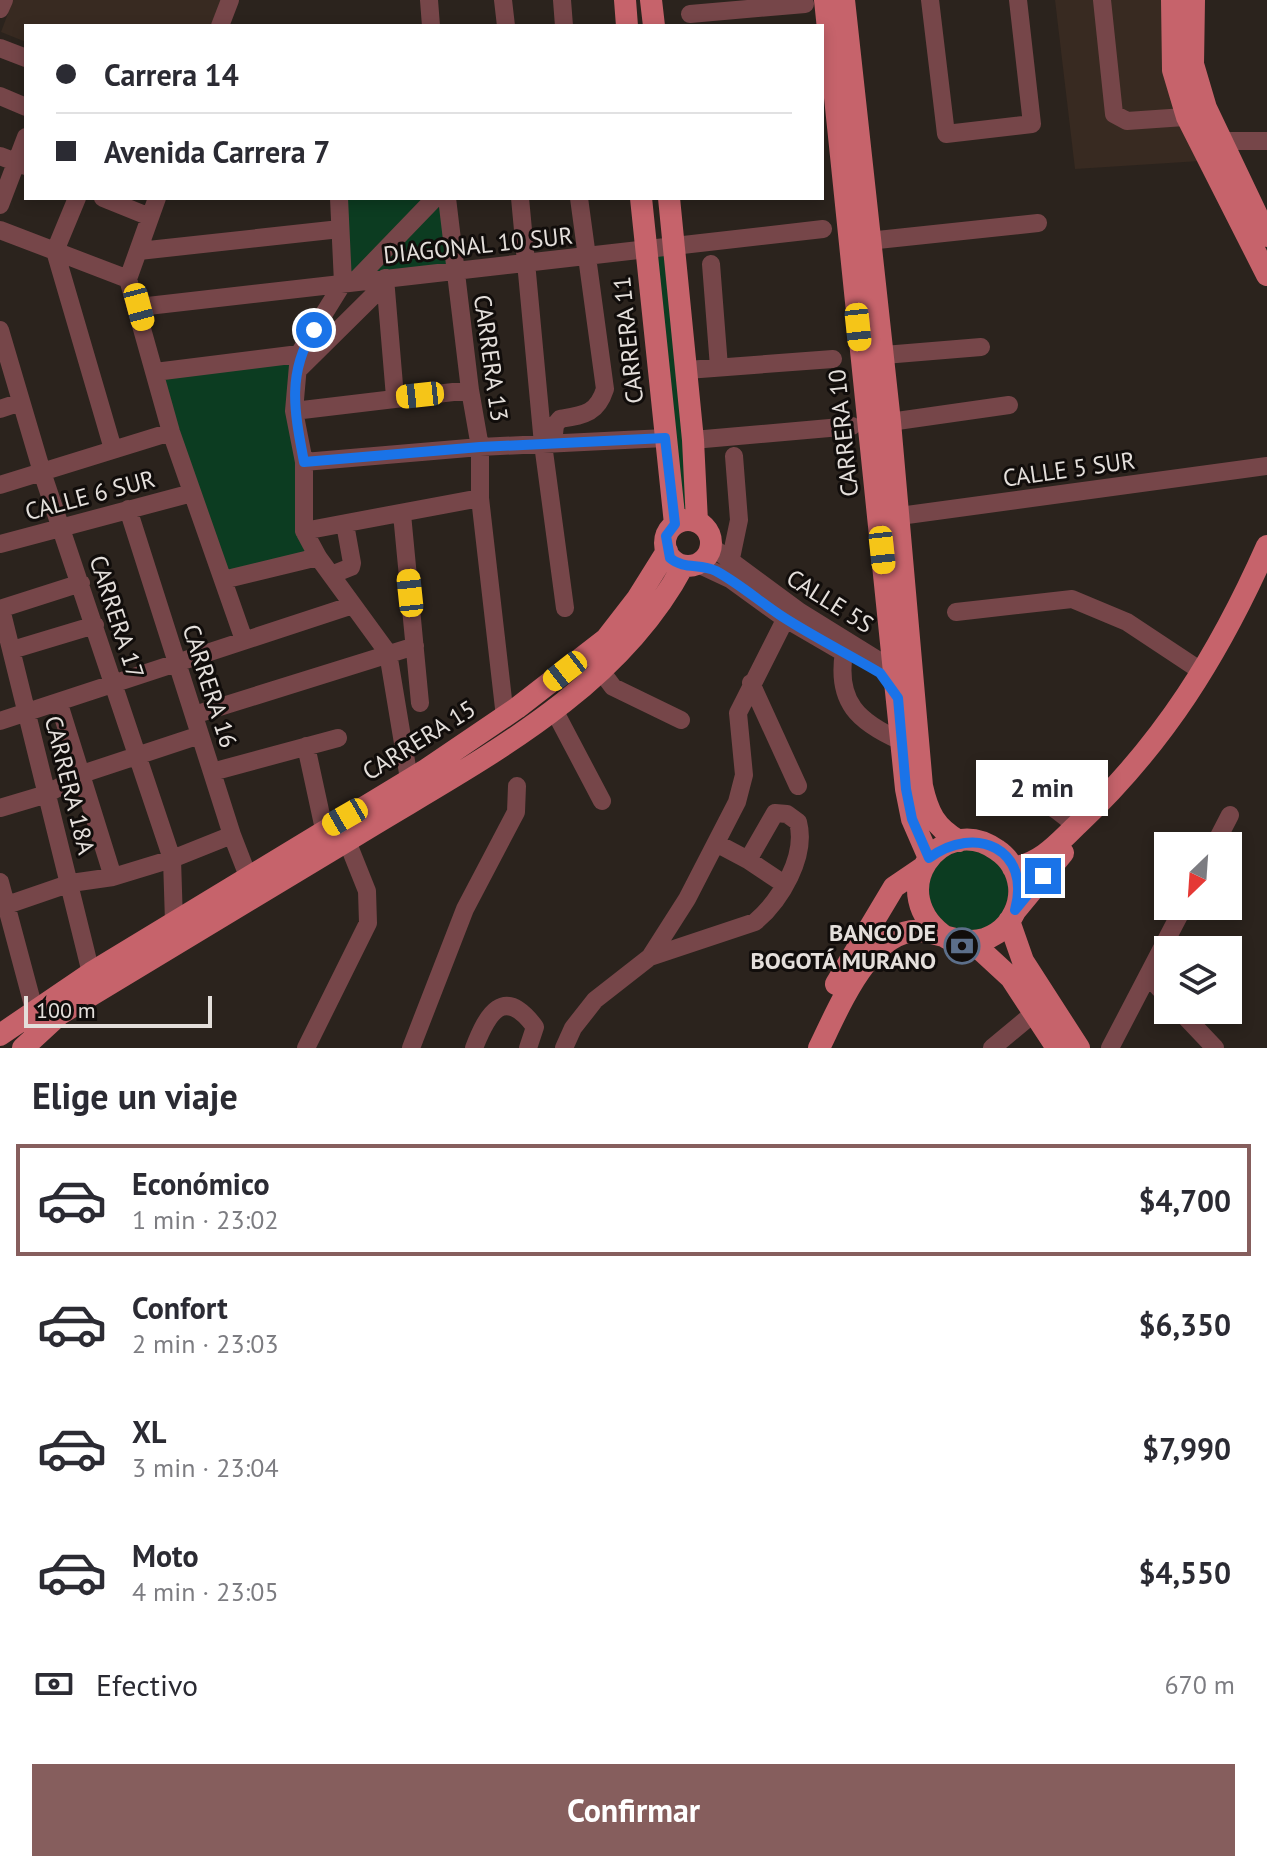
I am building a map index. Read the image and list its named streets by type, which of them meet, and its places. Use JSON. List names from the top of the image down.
{
  "streets": {
    "main road": ["CARRERA 11", "CARRERA 10", "CARRERA 15"],
    "street": [
      "DIAGONAL 10 SUR",
      "CARRERA 13",
      "CALLE 5 SUR",
      "CALLE 6 SUR",
      "CALLE 5S",
      "CARRERA 17",
      "CARRERA 16",
      "CARRERA 18A"
    ]
  },
  "crossings": [
    ["DIAGONAL 10 SUR", "CARRERA 11"],
    ["DIAGONAL 10 SUR", "CARRERA 13"],
    ["CARRERA 13", "CARRERA 15"],
    ["CARRERA 10", "CALLE 5 SUR"],
    ["CARRERA 10", "CALLE 5S"],
    ["CALLE 6 SUR", "CARRERA 17"],
    ["CALLE 6 SUR", "CARRERA 16"],
    ["CALLE 5S", "CARRERA 15"],
    ["CARRERA 17", "CARRERA 15"],
    ["CARRERA 16", "CARRERA 15"],
    ["CARRERA 15", "CARRERA 18A"]
  ],
  "places": {
    "bank": ["BANCO DE BOGOTÁ MURANO"]
  },
  "scale_bar": "100 m",
  "north": "bottom left",
  "page": {
    "banner": ["Carrera 14", "Avenida Carrera 7"],
    "bubble": "2 min",
    "scale": "100 m",
    "heading": "Elige un viaje",
    "list": [
      {
        "name": "Económico",
        "note": "1 min · 23:02",
        "value": "$4,700"
      },
      {
        "name": "Confort",
        "note": "2 min · 23:03",
        "value": "$6,350"
      },
      {
        "name": "XL",
        "note": "3 min · 23:04",
        "value": "$7,990"
      },
      {
        "name": "Moto",
        "note": "4 min · 23:05",
        "value": "$4,550"
      }
    ],
    "pay": ["Efectivo", "670 m"],
    "buttons": "Confirmar"
  }
}
